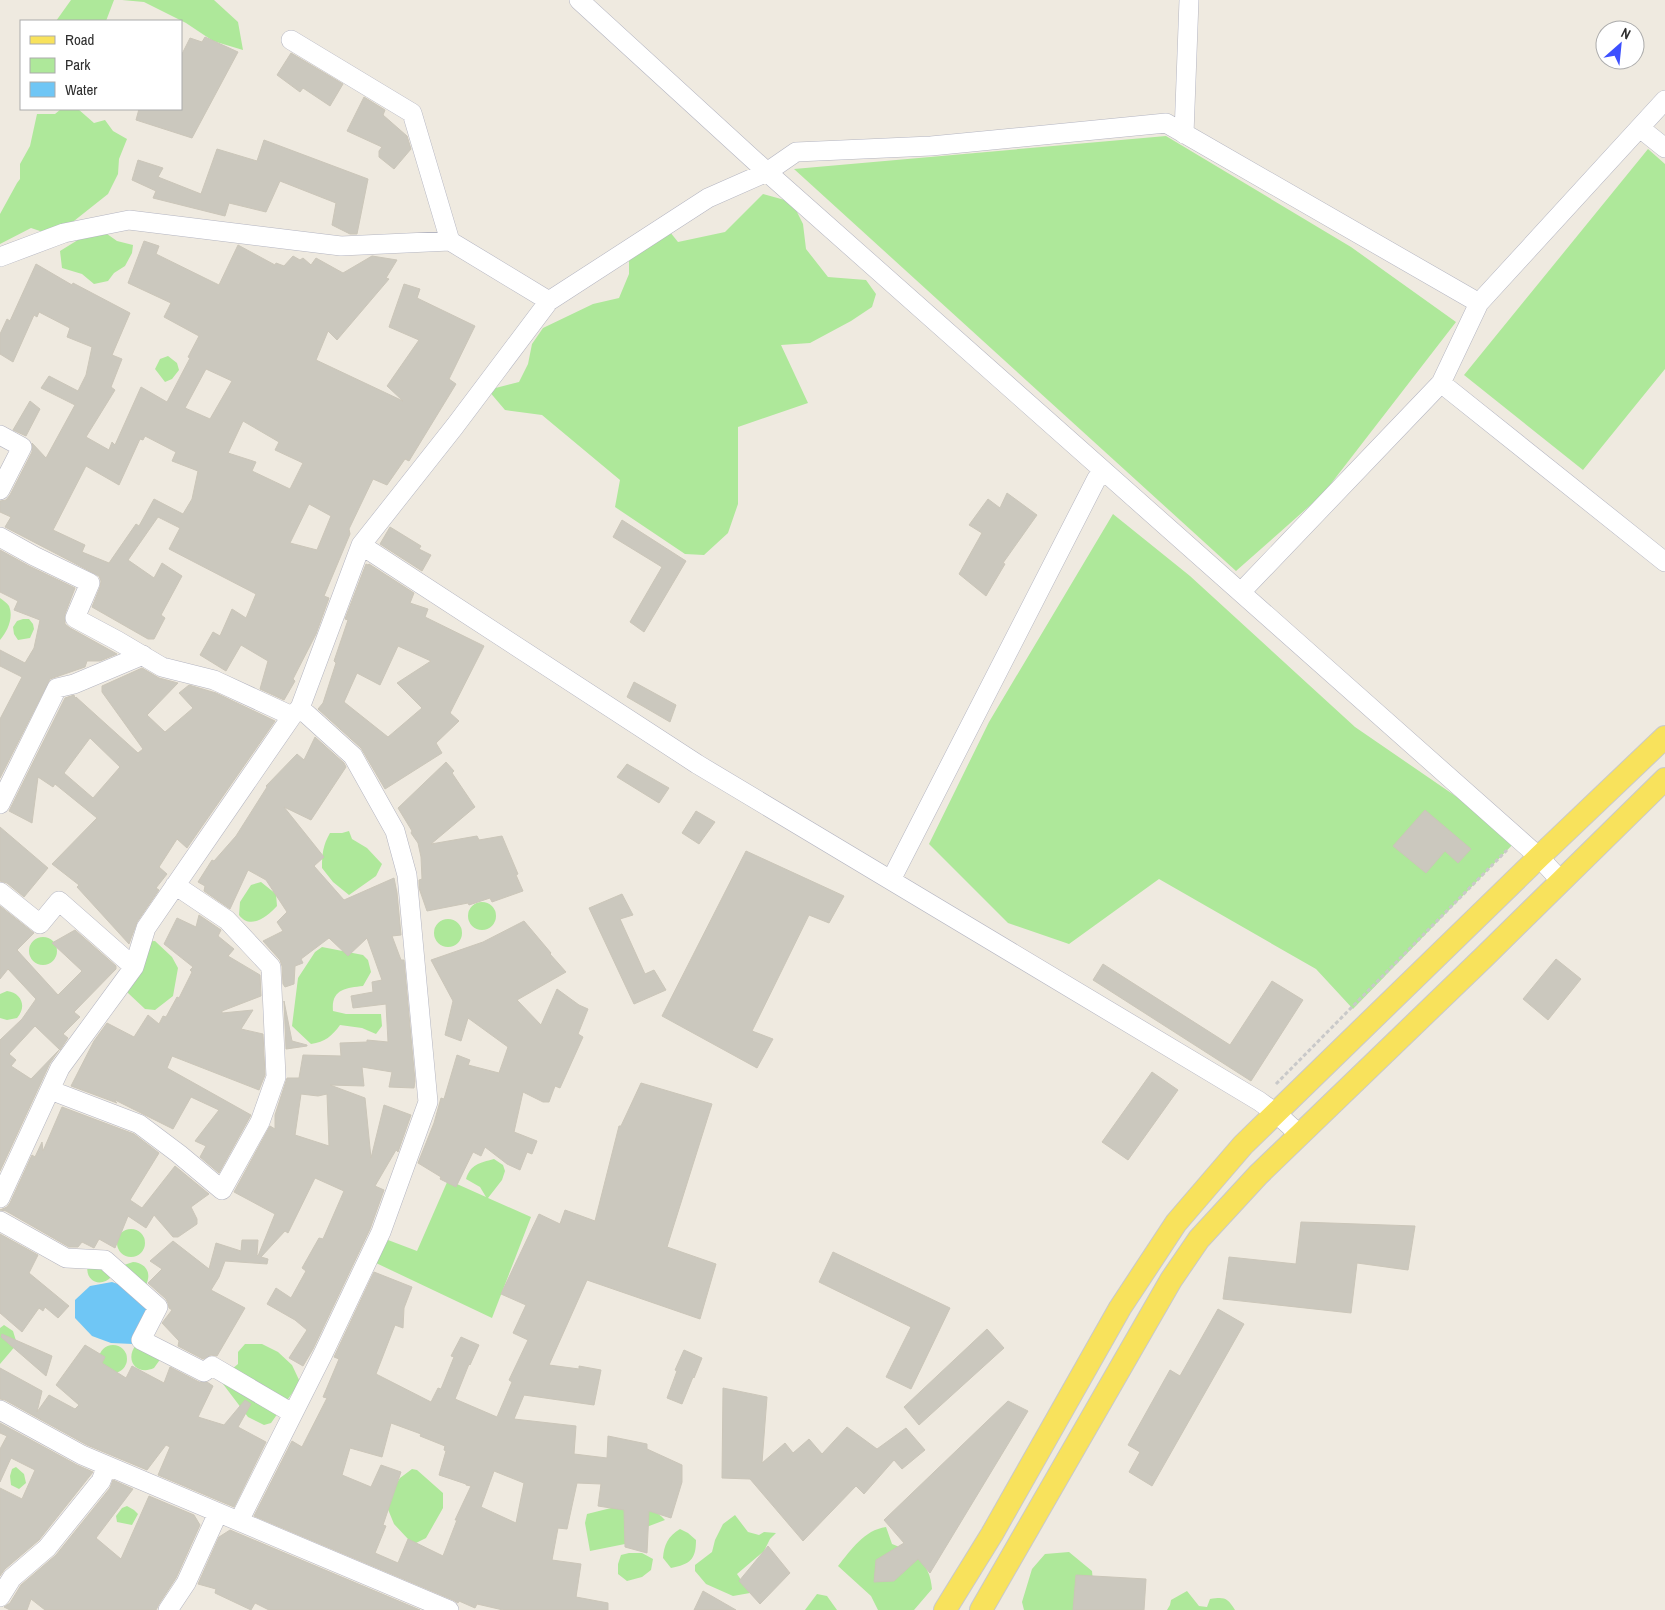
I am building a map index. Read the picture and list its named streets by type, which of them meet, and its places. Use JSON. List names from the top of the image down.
{
  "legend": ["Road", "Park", "Water"],
  "north": "top right"
}
